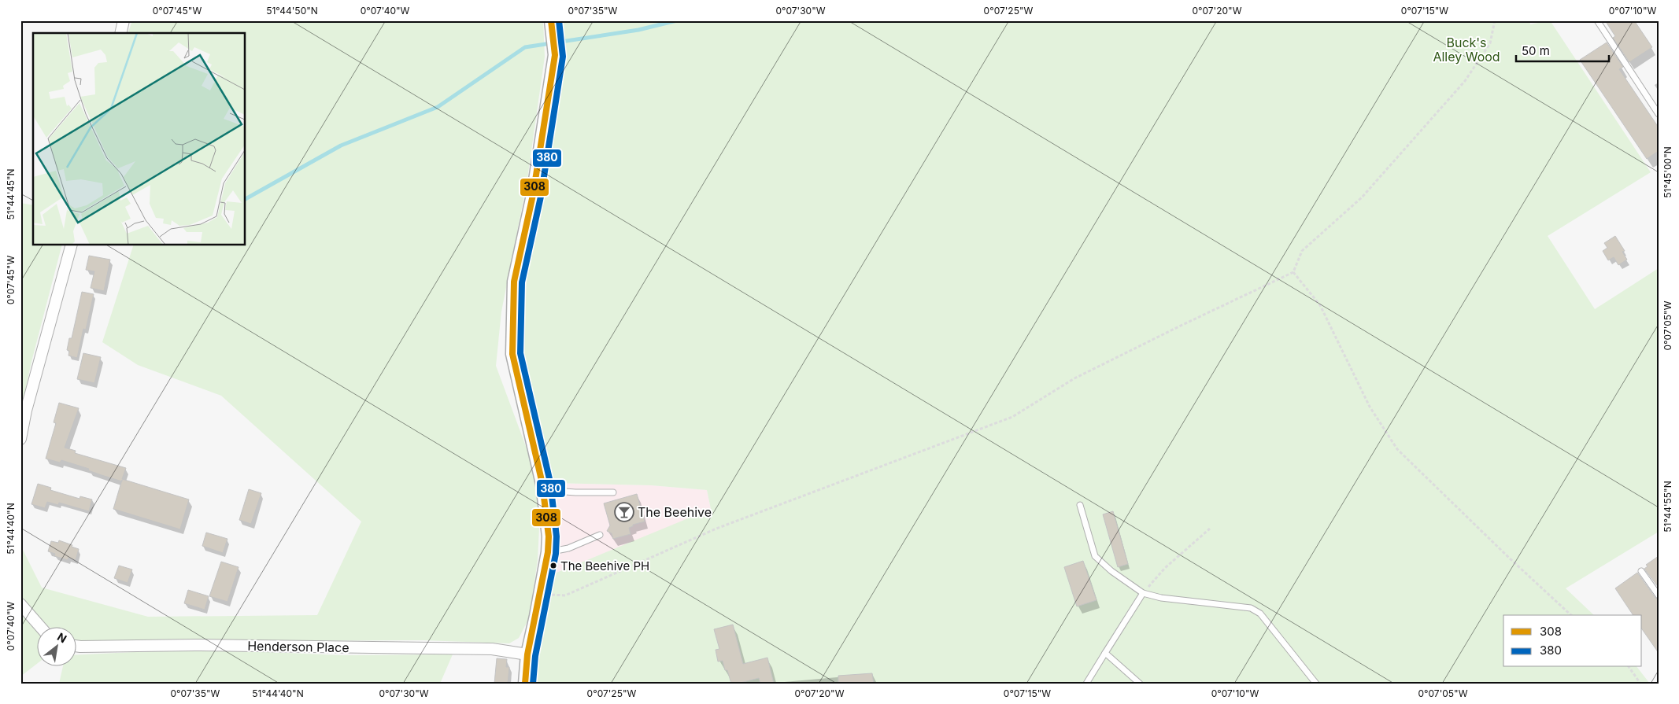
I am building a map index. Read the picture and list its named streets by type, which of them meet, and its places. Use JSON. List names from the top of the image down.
{
  "streets": {
    "street": ["Henderson Place"]
  },
  "parks": ["Buck's Alley Wood"],
  "places": {
    "bar": ["The Beehive"],
    "other": ["The Beehive PH"]
  },
  "lines": ["transit line 308", "transit line 380"],
  "legend": ["308", "380"],
  "scale_bar": "50 m",
  "north": "top right",
  "coordinates": [
    "0°07'45\"W",
    "51°44'50\"N",
    "0°07'40\"W",
    "0°07'35\"W",
    "0°07'30\"W",
    "0°07'25\"W",
    "0°07'20\"W",
    "0°07'15\"W",
    "0°07'10\"W",
    "51°45'00\"N",
    "51°44'45\"N",
    "0°07'05\"W",
    "51°44'55\"N",
    "51°44'40\"N"
  ]
}
